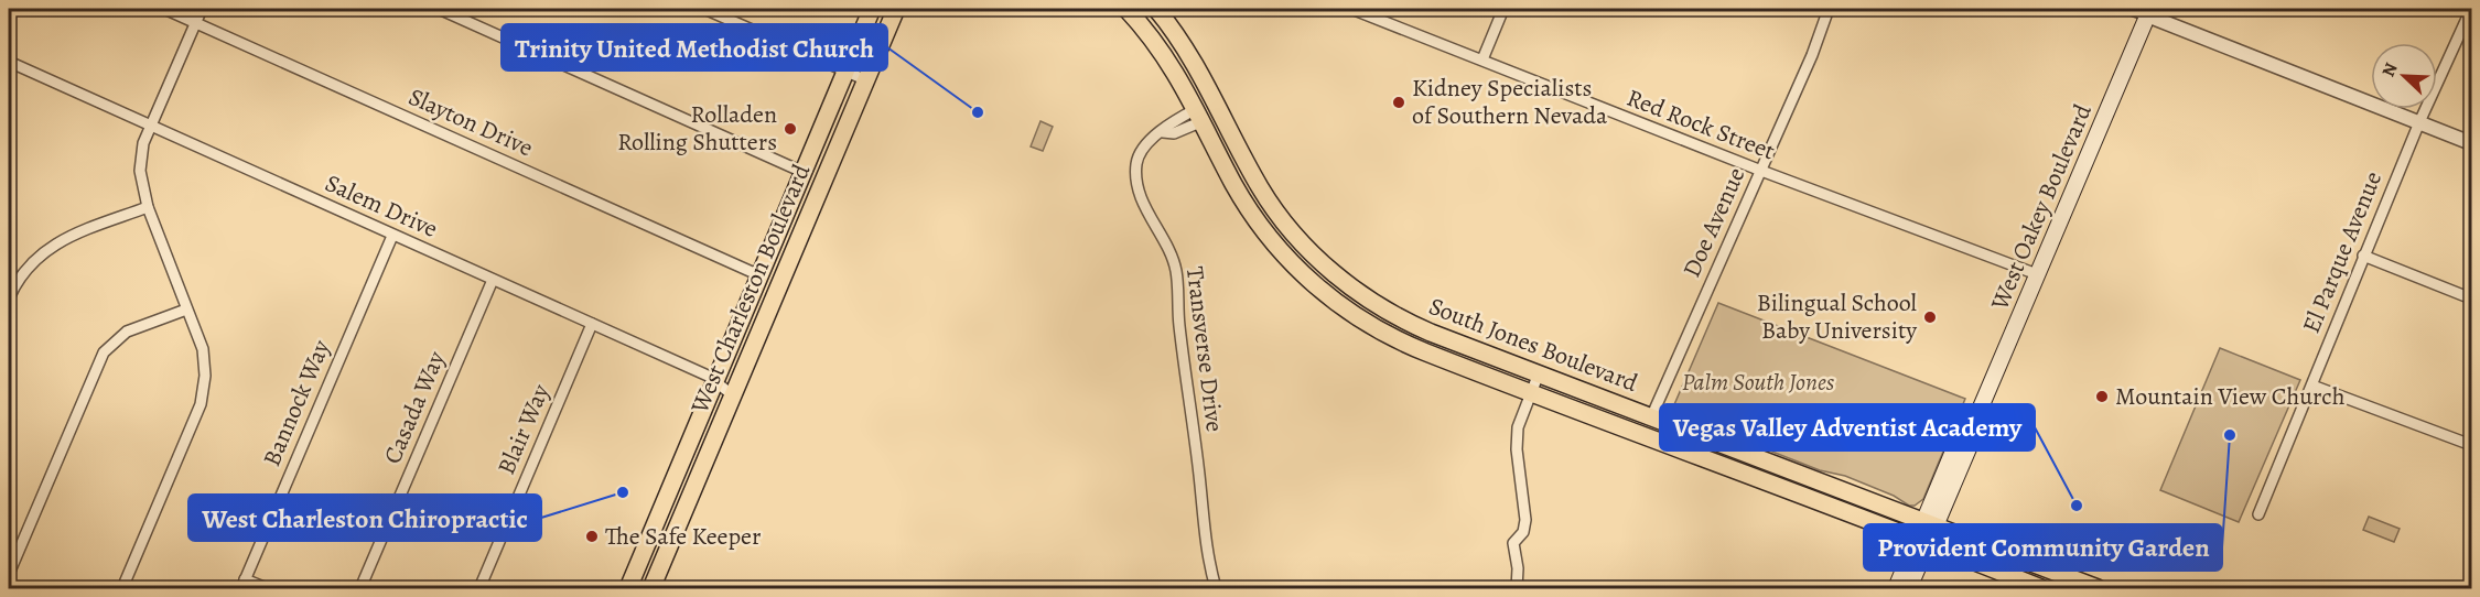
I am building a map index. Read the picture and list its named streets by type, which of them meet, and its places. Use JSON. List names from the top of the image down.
{
  "streets": {
    "main road": ["West Oakey Boulevard", "West Charleston Boulevard", "South Jones Boulevard"],
    "street": [
      "Slayton Drive",
      "Red Rock Street",
      "Salem Drive",
      "Doe Avenue",
      "El Parque Avenue",
      "Transverse Drive",
      "Bannock Way",
      "Casada Way",
      "Blair Way"
    ]
  },
  "crossings": [
    ["Slayton Drive", "West Charleston Boulevard"],
    ["Red Rock Street", "West Oakey Boulevard"],
    ["Red Rock Street", "Doe Avenue"],
    ["Salem Drive", "West Charleston Boulevard"],
    ["Salem Drive", "Bannock Way"],
    ["Salem Drive", "Casada Way"],
    ["Salem Drive", "Blair Way"],
    ["West Oakey Boulevard", "South Jones Boulevard"],
    ["Doe Avenue", "South Jones Boulevard"],
    ["South Jones Boulevard", "Transverse Drive"]
  ],
  "parks": ["Palm South Jones"],
  "places": [
    "Kidney Specialists of Southern Nevada",
    "Trinity United Methodist Church",
    "Rolladen Rolling Shutters",
    "Bilingual School Baby University",
    "Mountain View Church",
    "Provident Community Garden",
    "West Charleston Chiropractic",
    "Vegas Valley Adventist Academy",
    "The Safe Keeper"
  ],
  "north": "top left"
}
